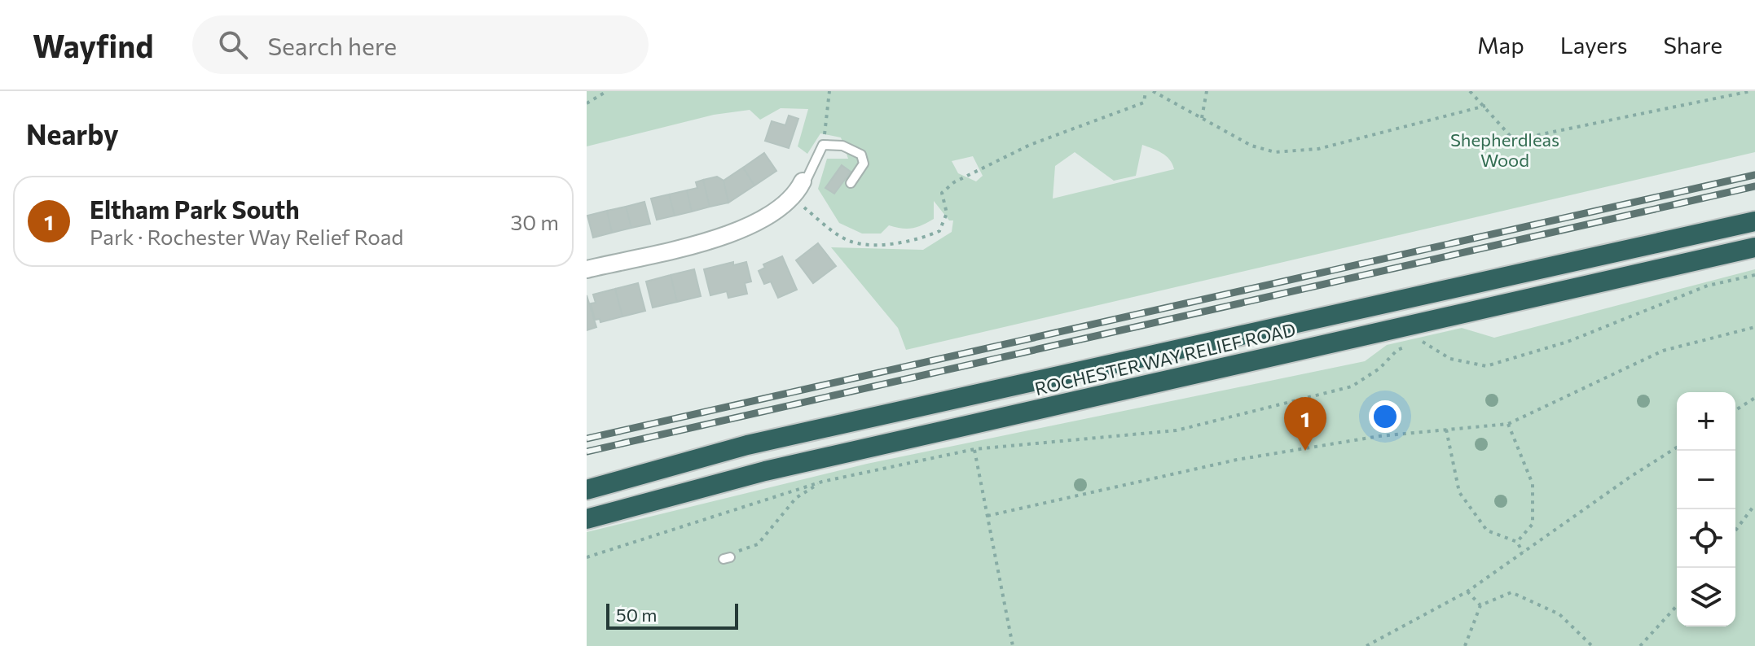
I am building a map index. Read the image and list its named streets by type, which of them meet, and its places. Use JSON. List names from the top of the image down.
{
  "streets": {
    "highway": ["ROCHESTER WAY RELIEF ROAD"]
  },
  "parks": ["Shepherdleas Wood"],
  "scale_bar": "50 m",
  "page": {
    "header": "Wayfind",
    "search": "Search here",
    "nav": ["Map", "Layers", "Share"],
    "heading": "Nearby",
    "list": [
      {
        "mark": "1",
        "name": "Eltham Park South",
        "note": "Park · Rochester Way Relief Road",
        "value": "30 m"
      }
    ],
    "map_buttons": ["+", "−"],
    "pins": "1",
    "scale": "50 m"
  }
}
